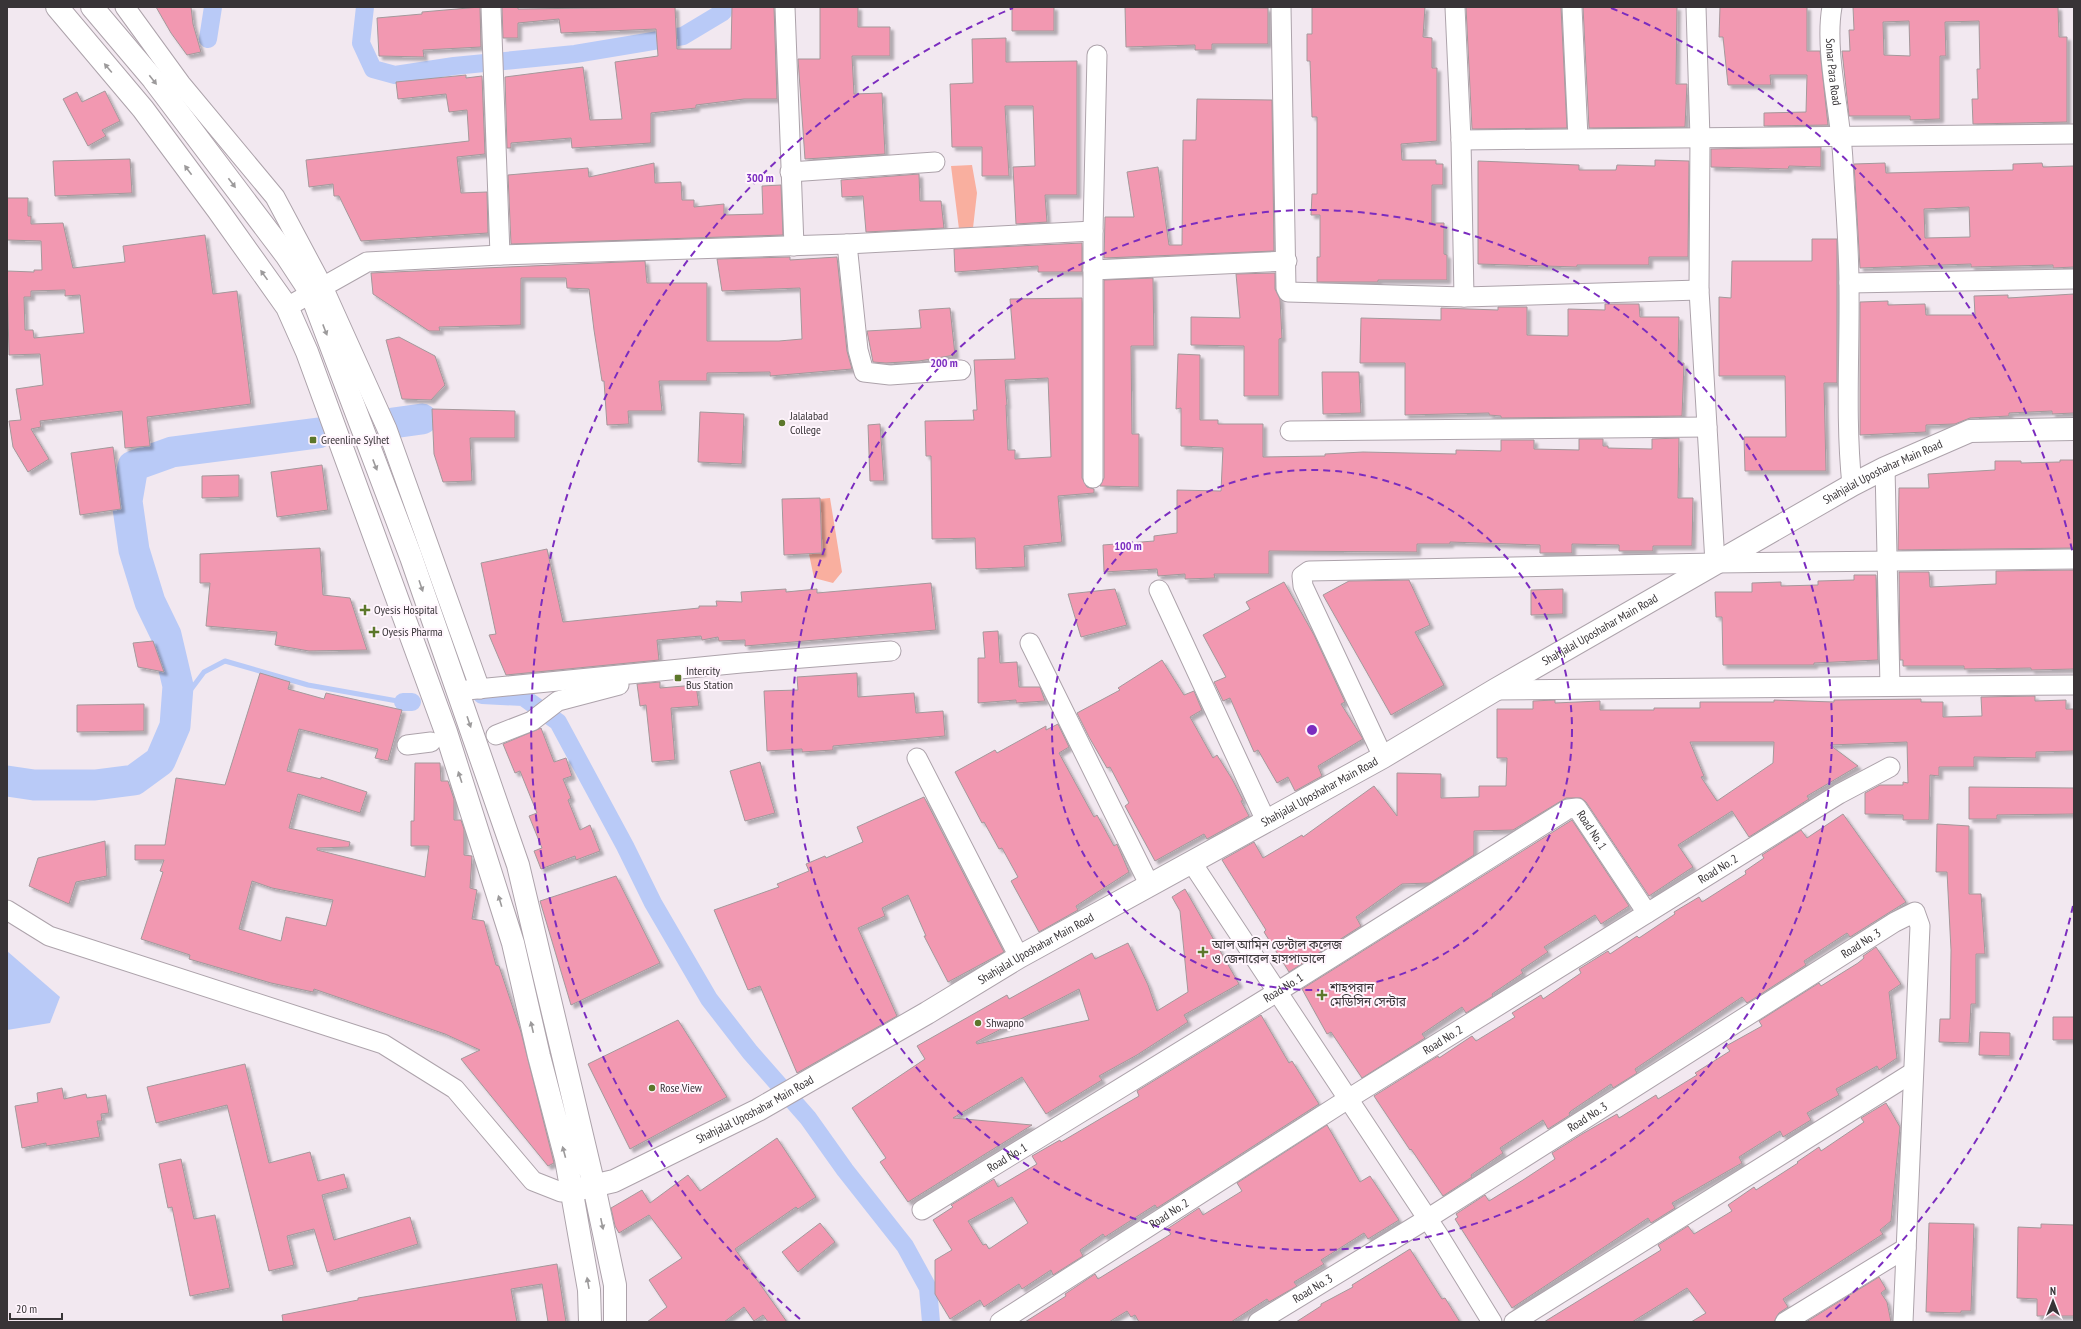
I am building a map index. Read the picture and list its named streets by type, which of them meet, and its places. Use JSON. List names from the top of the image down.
{
  "streets": {
    "main road": ["Shahjalal Uposhahar Main Road"],
    "street": [
      "Sonar Para Road",
      "Road No. 1",
      "Road No. 2",
      "Road No. 3"
    ]
  },
  "crossings": [
    ["Sonar Para Road", "Shahjalal Uposhahar Main Road"],
    ["Road No. 1", "Road No. 2"]
  ],
  "places": {
    "other": ["Jalalabad College", "Shwapno", "Rose View"],
    "transit": ["Greenline Sylhet", "Intercity Bus Station"],
    "health": [
      "Oyesis Hospital",
      "Oyesis Pharma",
      "আল আমিন ডেন্টাল কলেজ ও জেনারেল হাসপাতালে",
      "শাহপরান মেডিসিন সেন্টার"
    ]
  },
  "scale_bar": "20 m",
  "north": "top",
  "rings": ["300 m", "200 m", "100 m"]
}
